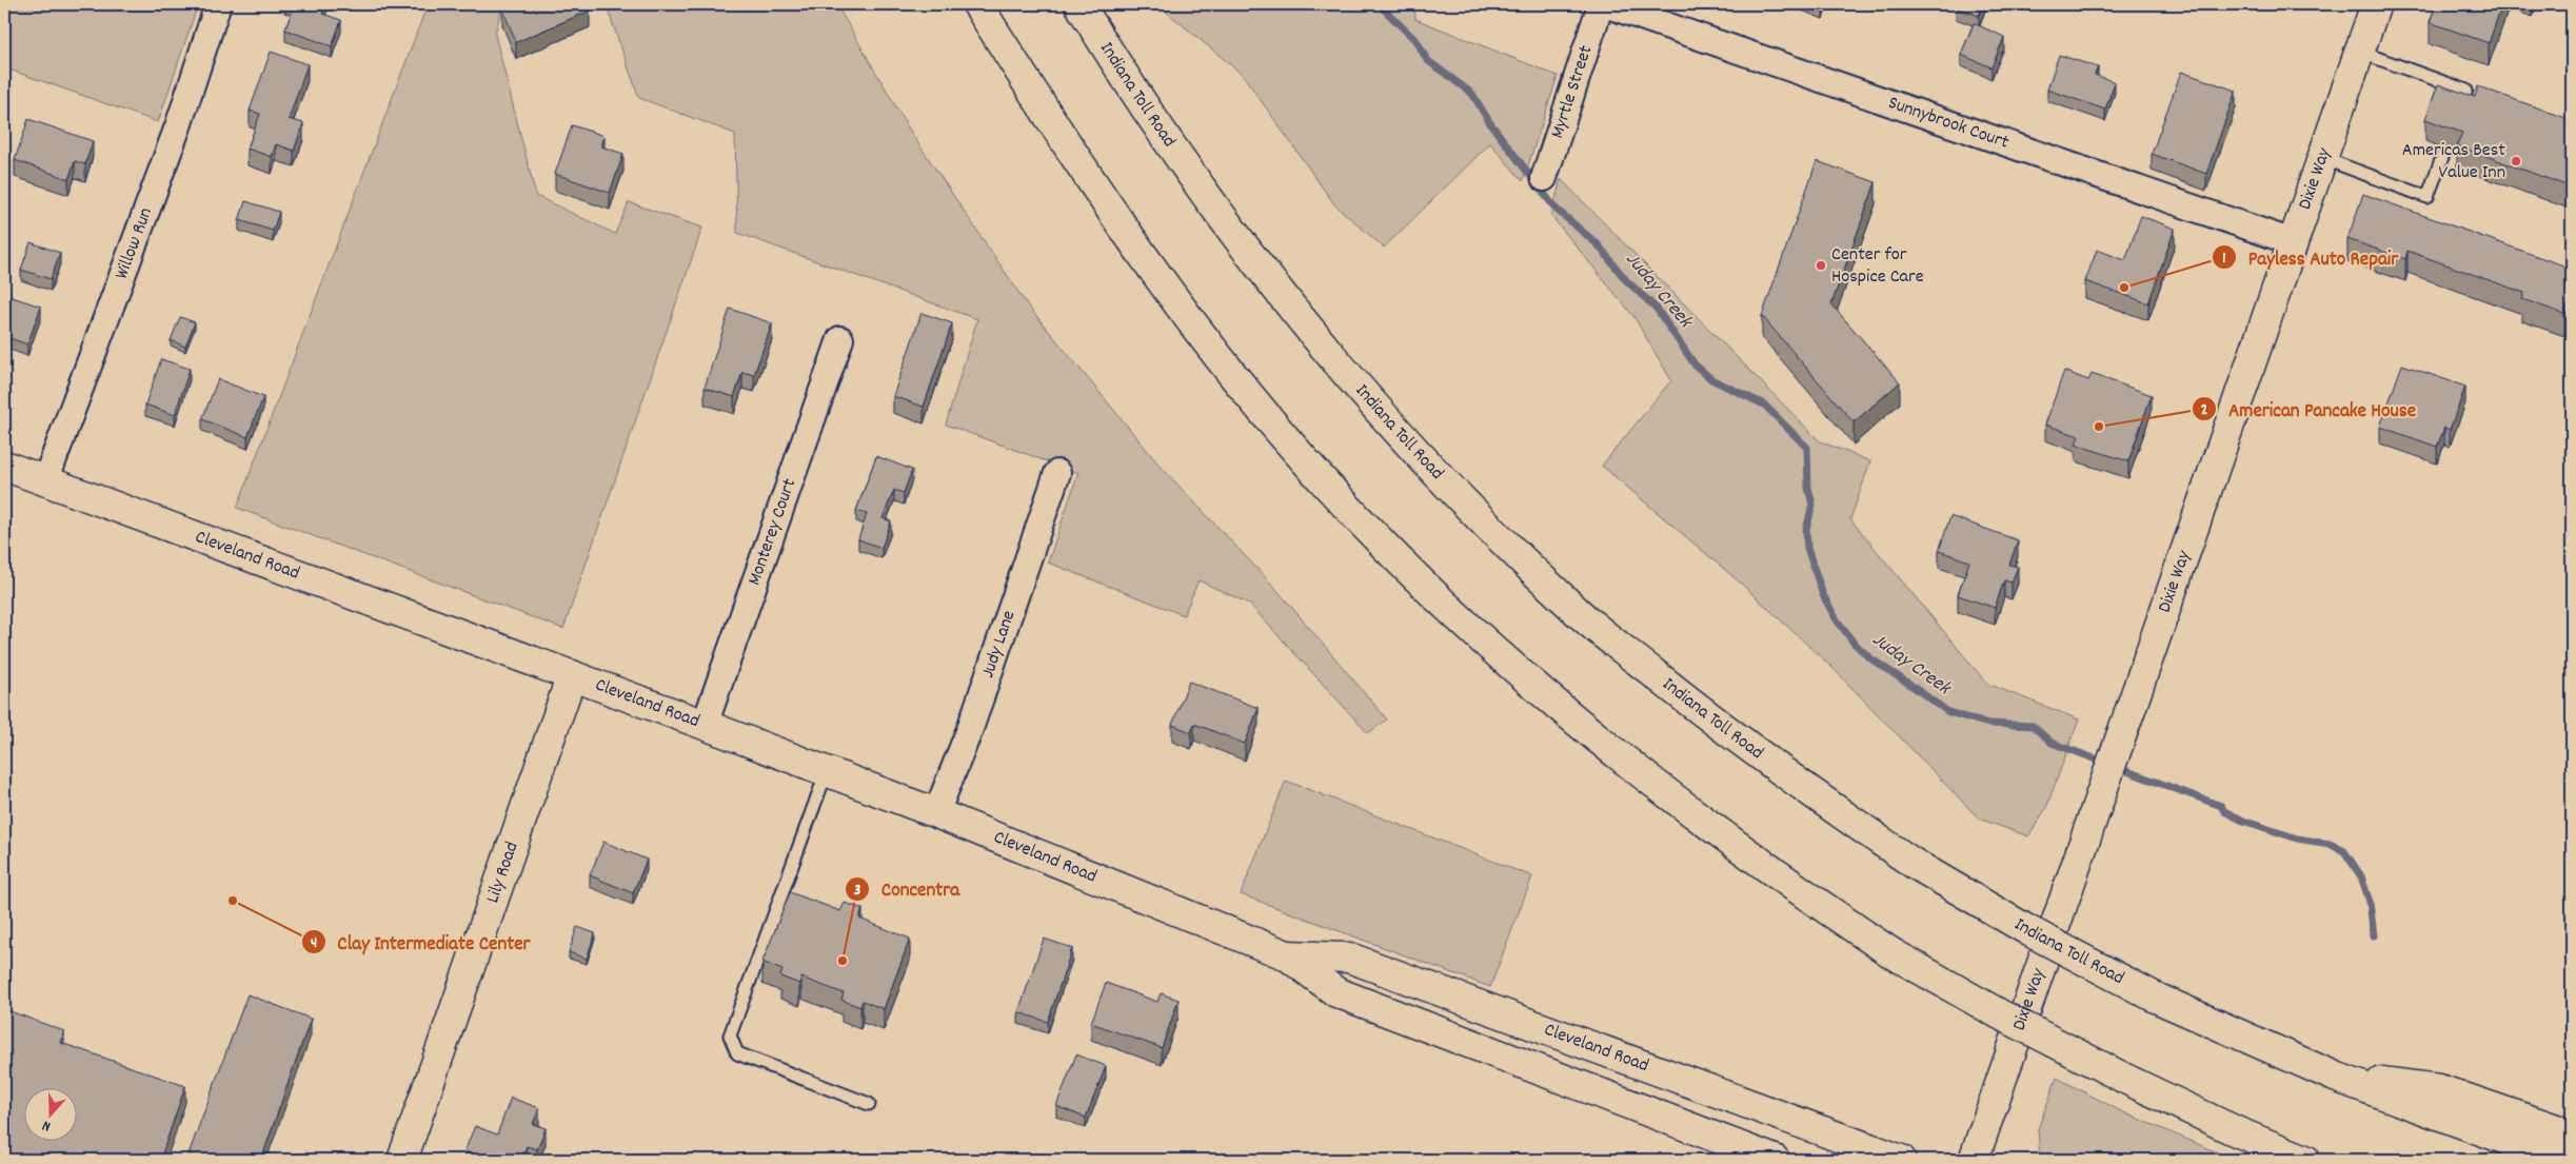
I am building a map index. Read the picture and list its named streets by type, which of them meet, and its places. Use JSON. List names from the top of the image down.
{
  "streets": {
    "main road": [
      "Indiana Toll Road",
      "Dixie Way",
      "Cleveland Road",
      "Lily Road"
    ],
    "street": [
      "Myrtle Street",
      "Sunnybrook Court",
      "Willow Run",
      "Monterey Court",
      "Judy Lane"
    ]
  },
  "crossings": [
    ["Sunnybrook Court", "Dixie Way"],
    ["Willow Run", "Cleveland Road"],
    ["Monterey Court", "Cleveland Road"],
    ["Cleveland Road", "Judy Lane"],
    ["Cleveland Road", "Lily Road"]
  ],
  "water": ["Juday Creek"],
  "places": [
    "Americas Best Value Inn",
    "Center for Hospice Care",
    "Payless Auto Repair",
    "American Pancake House",
    "Clay Intermediate Center",
    "Concentra"
  ],
  "north": "bottom"
}
